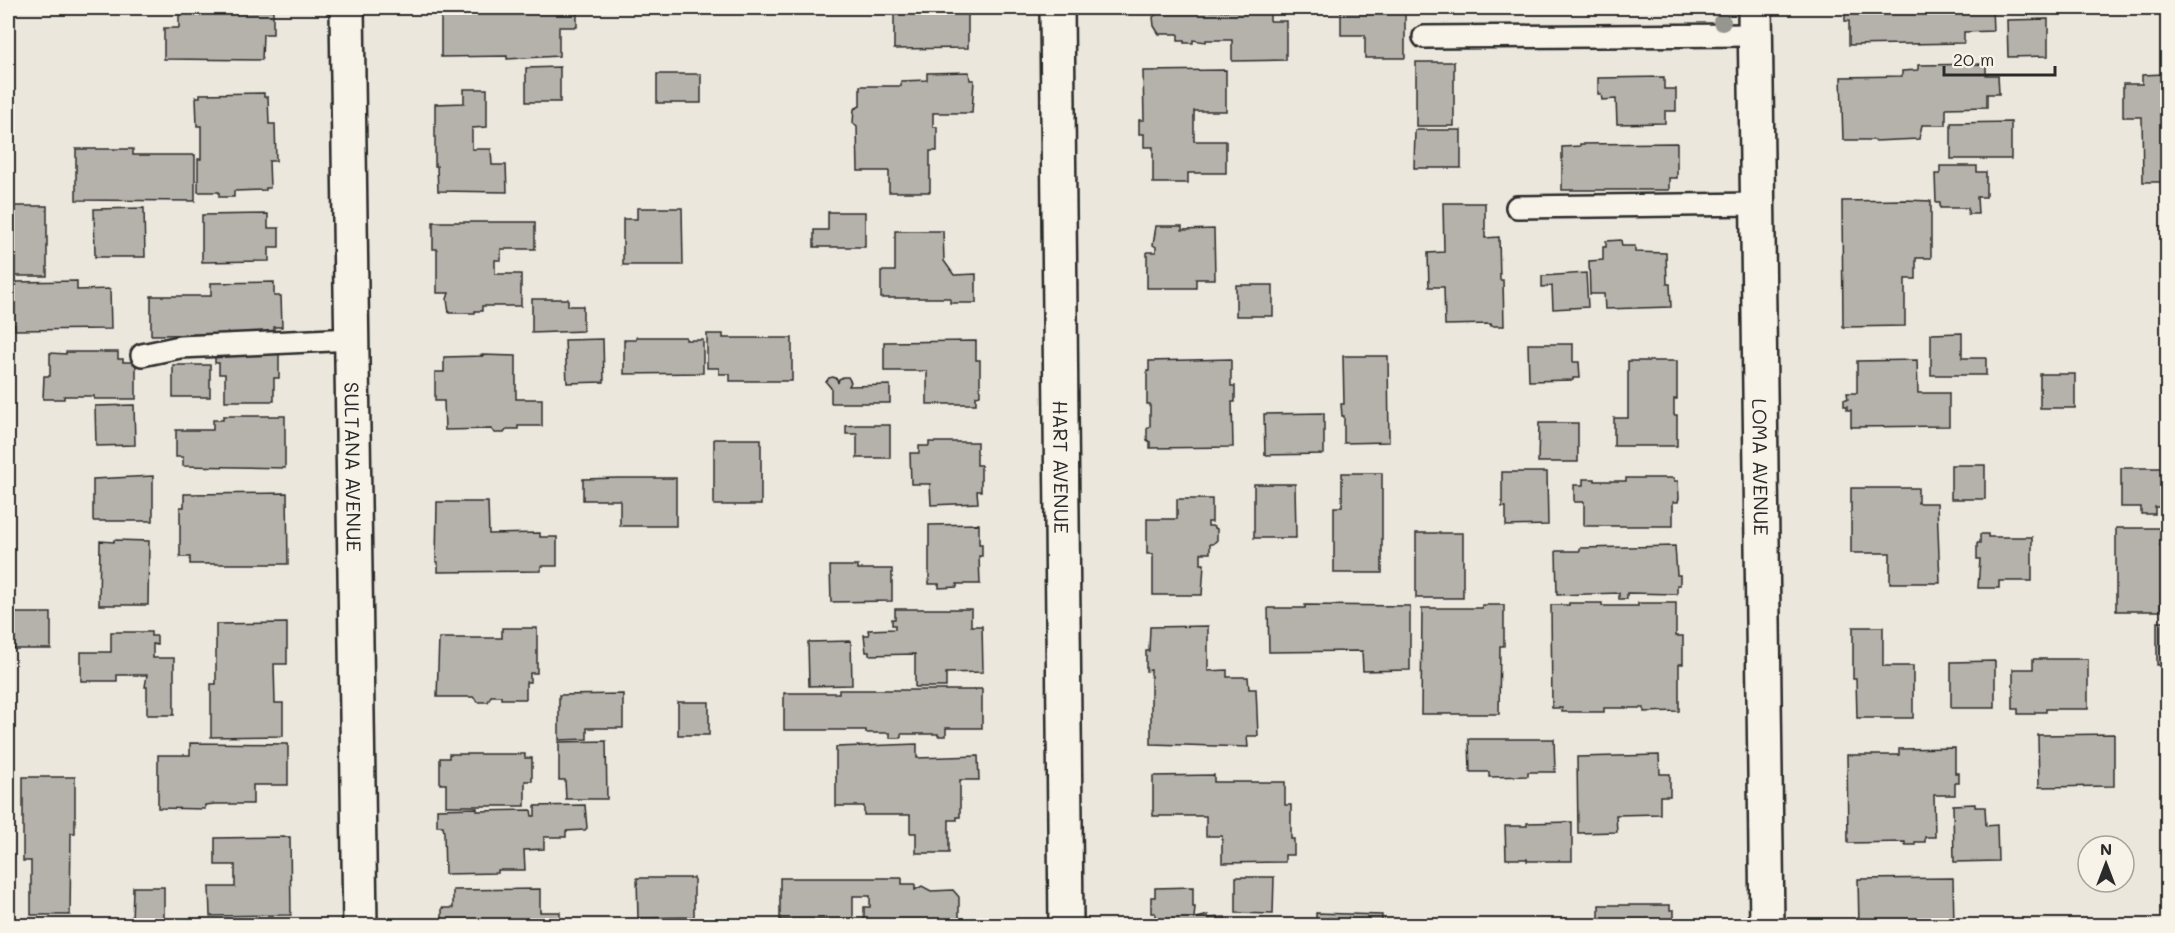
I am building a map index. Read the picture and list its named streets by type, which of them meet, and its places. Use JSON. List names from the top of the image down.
{
  "streets": {
    "street": ["SULTANA AVENUE", "HART AVENUE", "LOMA AVENUE"]
  },
  "scale_bar": "20 m",
  "north": "top"
}
